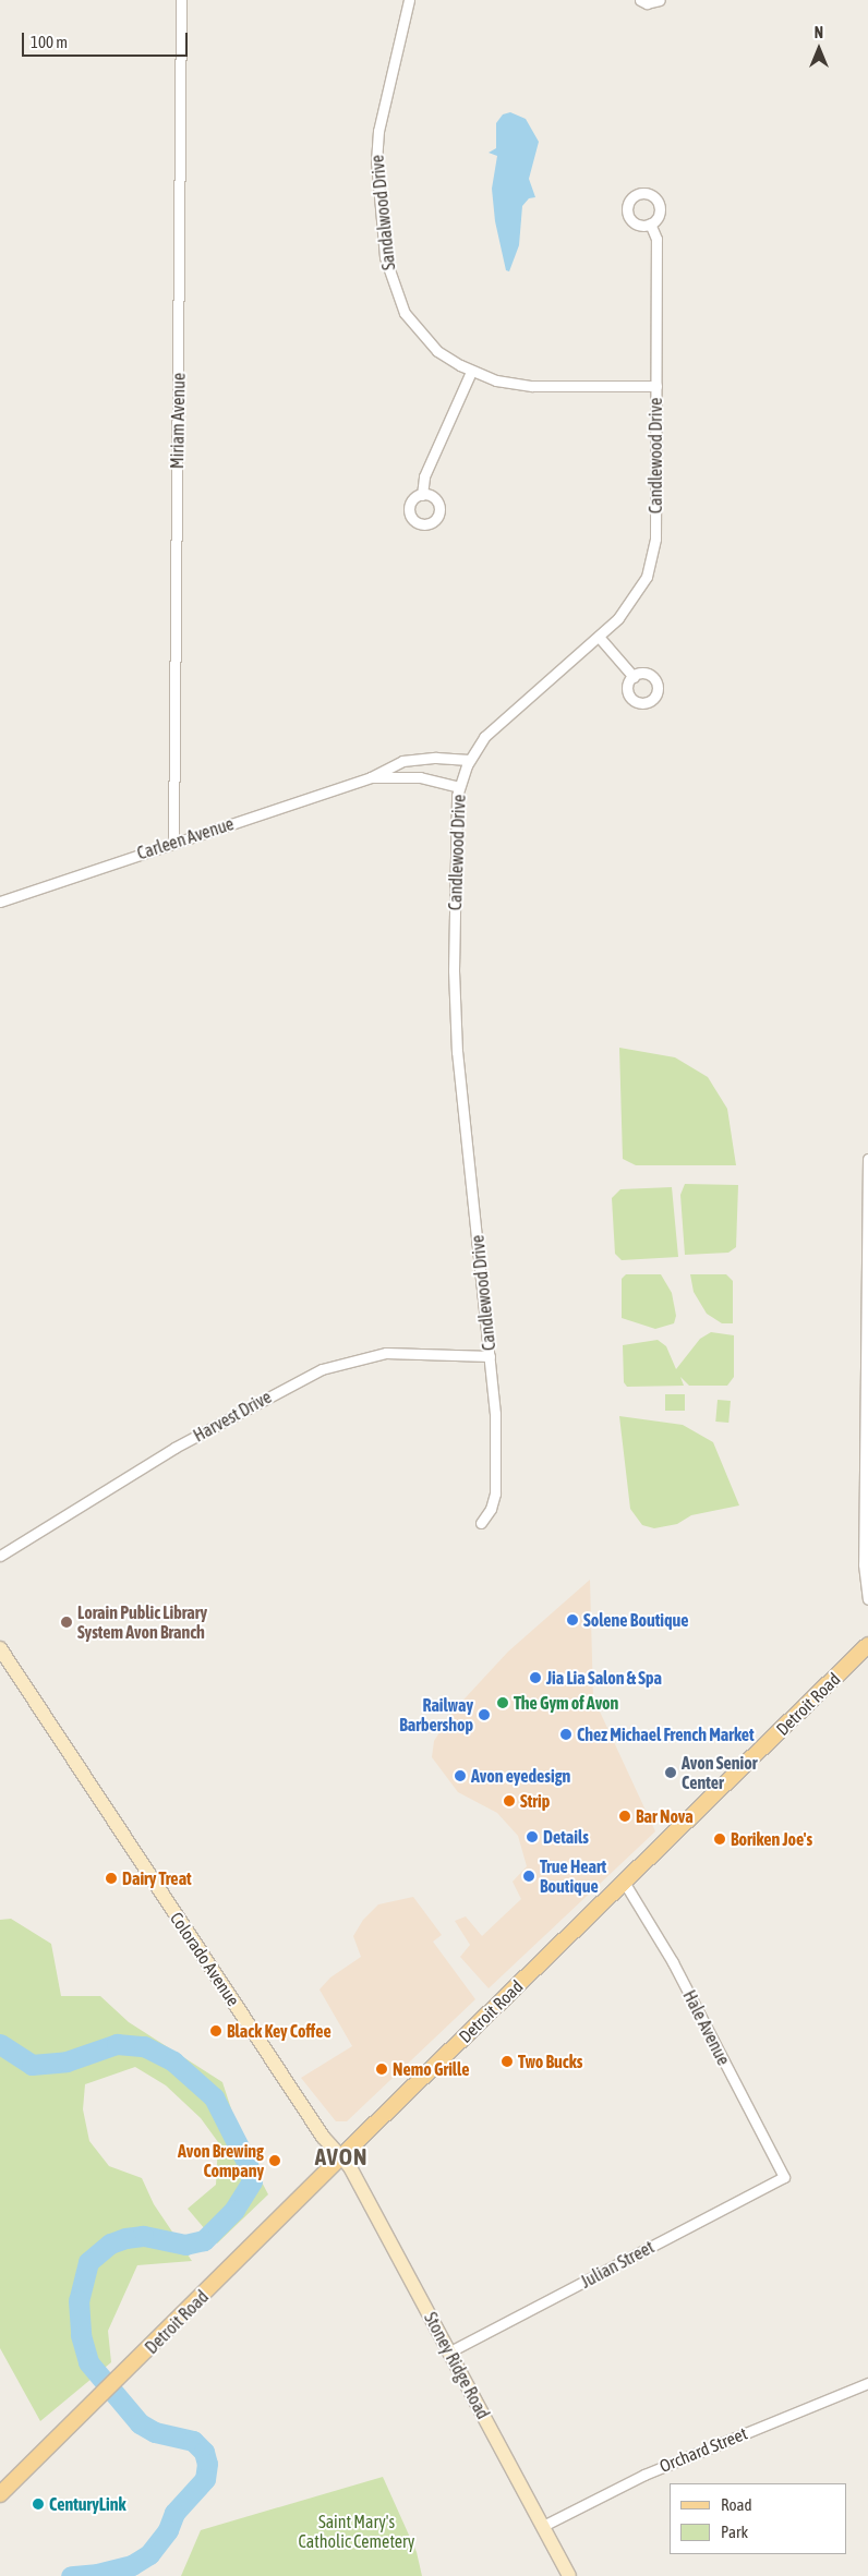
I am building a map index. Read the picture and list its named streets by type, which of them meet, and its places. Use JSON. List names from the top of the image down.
{
  "streets": {
    "main road": ["Detroit Road", "Colorado Avenue", "Stoney Ridge Road"],
    "street": [
      "Sandalwood Drive",
      "Miriam Avenue",
      "Candlewood Drive",
      "Carleen Avenue",
      "Harvest Drive",
      "Hale Avenue",
      "Julian Street",
      "Orchard Street"
    ]
  },
  "crossings": [
    ["Sandalwood Drive", "Candlewood Drive"],
    ["Miriam Avenue", "Carleen Avenue"],
    ["Candlewood Drive", "Carleen Avenue"],
    ["Candlewood Drive", "Harvest Drive"],
    ["Detroit Road", "Colorado Avenue"],
    ["Detroit Road", "Hale Avenue"],
    ["Detroit Road", "Stoney Ridge Road"],
    ["Colorado Avenue", "Stoney Ridge Road"],
    ["Hale Avenue", "Julian Street"],
    ["Julian Street", "Stoney Ridge Road"],
    ["Stoney Ridge Road", "Orchard Street"]
  ],
  "districts": ["AVON"],
  "parks": ["Saint Mary's Catholic Cemetery"],
  "places": [
    "Solene Boutique",
    "Lorain Public Library System Avon Branch",
    "Jia Lia Salon & Spa",
    "The Gym of Avon",
    "Railway Barbershop",
    "Chez Michael French Market",
    "Avon Senior Center",
    "Avon eyedesign",
    "Strip",
    "Bar Nova",
    "Details",
    "Boriken Joe's",
    "True Heart Boutique",
    "Dairy Treat",
    "Black Key Coffee",
    "Two Bucks",
    "Nemo Grille",
    "Avon Brewing Company",
    "CenturyLink"
  ],
  "legend": ["Road", "Park"],
  "scale_bar": "100 m",
  "north": "top"
}
